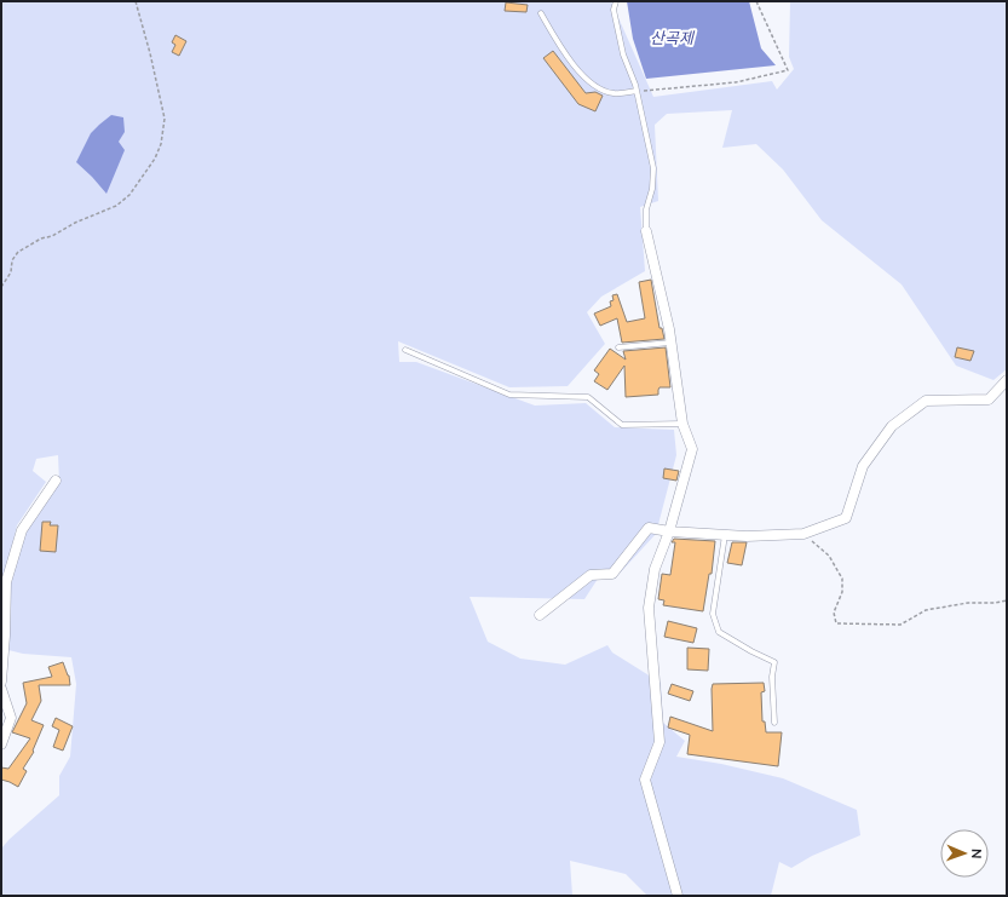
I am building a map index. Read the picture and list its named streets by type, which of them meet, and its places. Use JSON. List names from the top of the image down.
{
  "water": ["산곡제"],
  "north": "right"
}
